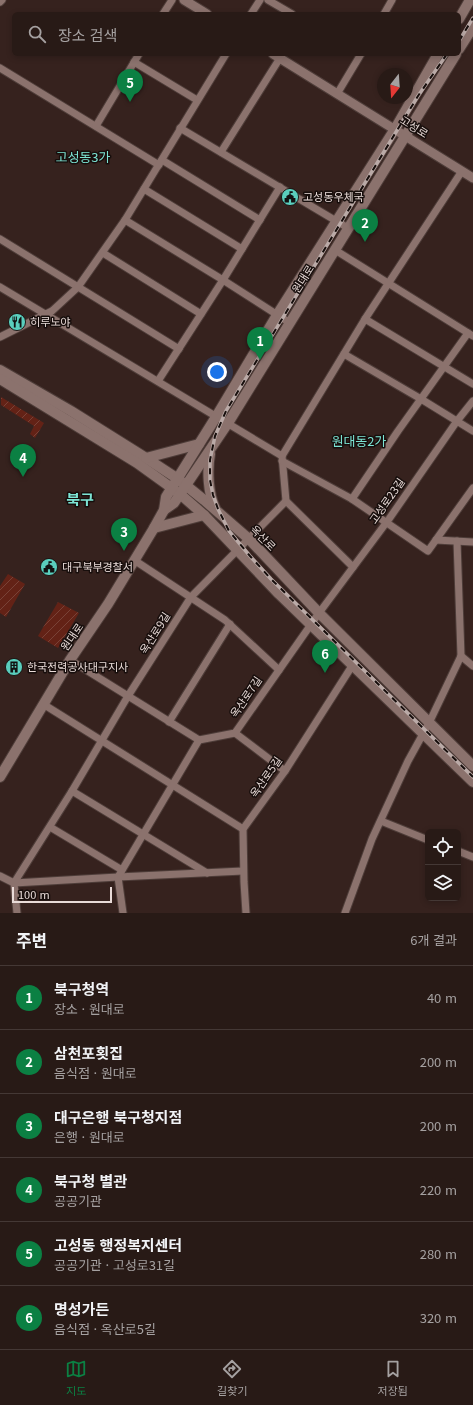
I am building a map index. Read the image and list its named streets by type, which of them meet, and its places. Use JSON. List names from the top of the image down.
{
  "streets": {
    "main road": ["원대로", "옥산로"],
    "street": [
      "고성로",
      "고성로23길",
      "옥산로9길",
      "옥산로7길",
      "옥산로5길"
    ]
  },
  "crossings": [
    ["고성로", "원대로"],
    ["원대로", "옥산로"],
    ["고성로23길", "옥산로"],
    ["고성로23길", "옥산로7길"],
    ["옥산로", "옥산로9길"],
    ["옥산로", "옥산로7길"]
  ],
  "districts": ["고성동3가", "원대동2가", "북구"],
  "places": {
    "public building": ["고성동우체국", "대구북부경찰서"],
    "restaurant": ["히루노야"],
    "building": ["한국전력공사대구지사"]
  },
  "scale_bar": "100 m",
  "north": "bottom",
  "page": {
    "search": "장소 검색",
    "pins": [
      "5",
      "2",
      "1",
      "4",
      "3",
      "6"
    ],
    "scale": "100 m",
    "heading": ["주변", "6개 결과"],
    "list": [
      {
        "mark": "1",
        "name": "북구청역",
        "note": "장소 · 원대로",
        "value": "40 m"
      },
      {
        "mark": "2",
        "name": "삼천포횟집",
        "note": "음식점 · 원대로",
        "value": "200 m"
      },
      {
        "mark": "3",
        "name": "대구은행 북구청지점",
        "note": "은행 · 원대로",
        "value": "200 m"
      },
      {
        "mark": "4",
        "name": "북구청 별관",
        "note": "공공기관",
        "value": "220 m"
      },
      {
        "mark": "5",
        "name": "고성동 행정복지센터",
        "note": "공공기관 · 고성로31길",
        "value": "280 m"
      },
      {
        "mark": "6",
        "name": "명성가든",
        "note": "음식점 · 옥산로5길",
        "value": "320 m"
      }
    ],
    "nav": ["지도", "길찾기", "저장됨"]
  }
}
